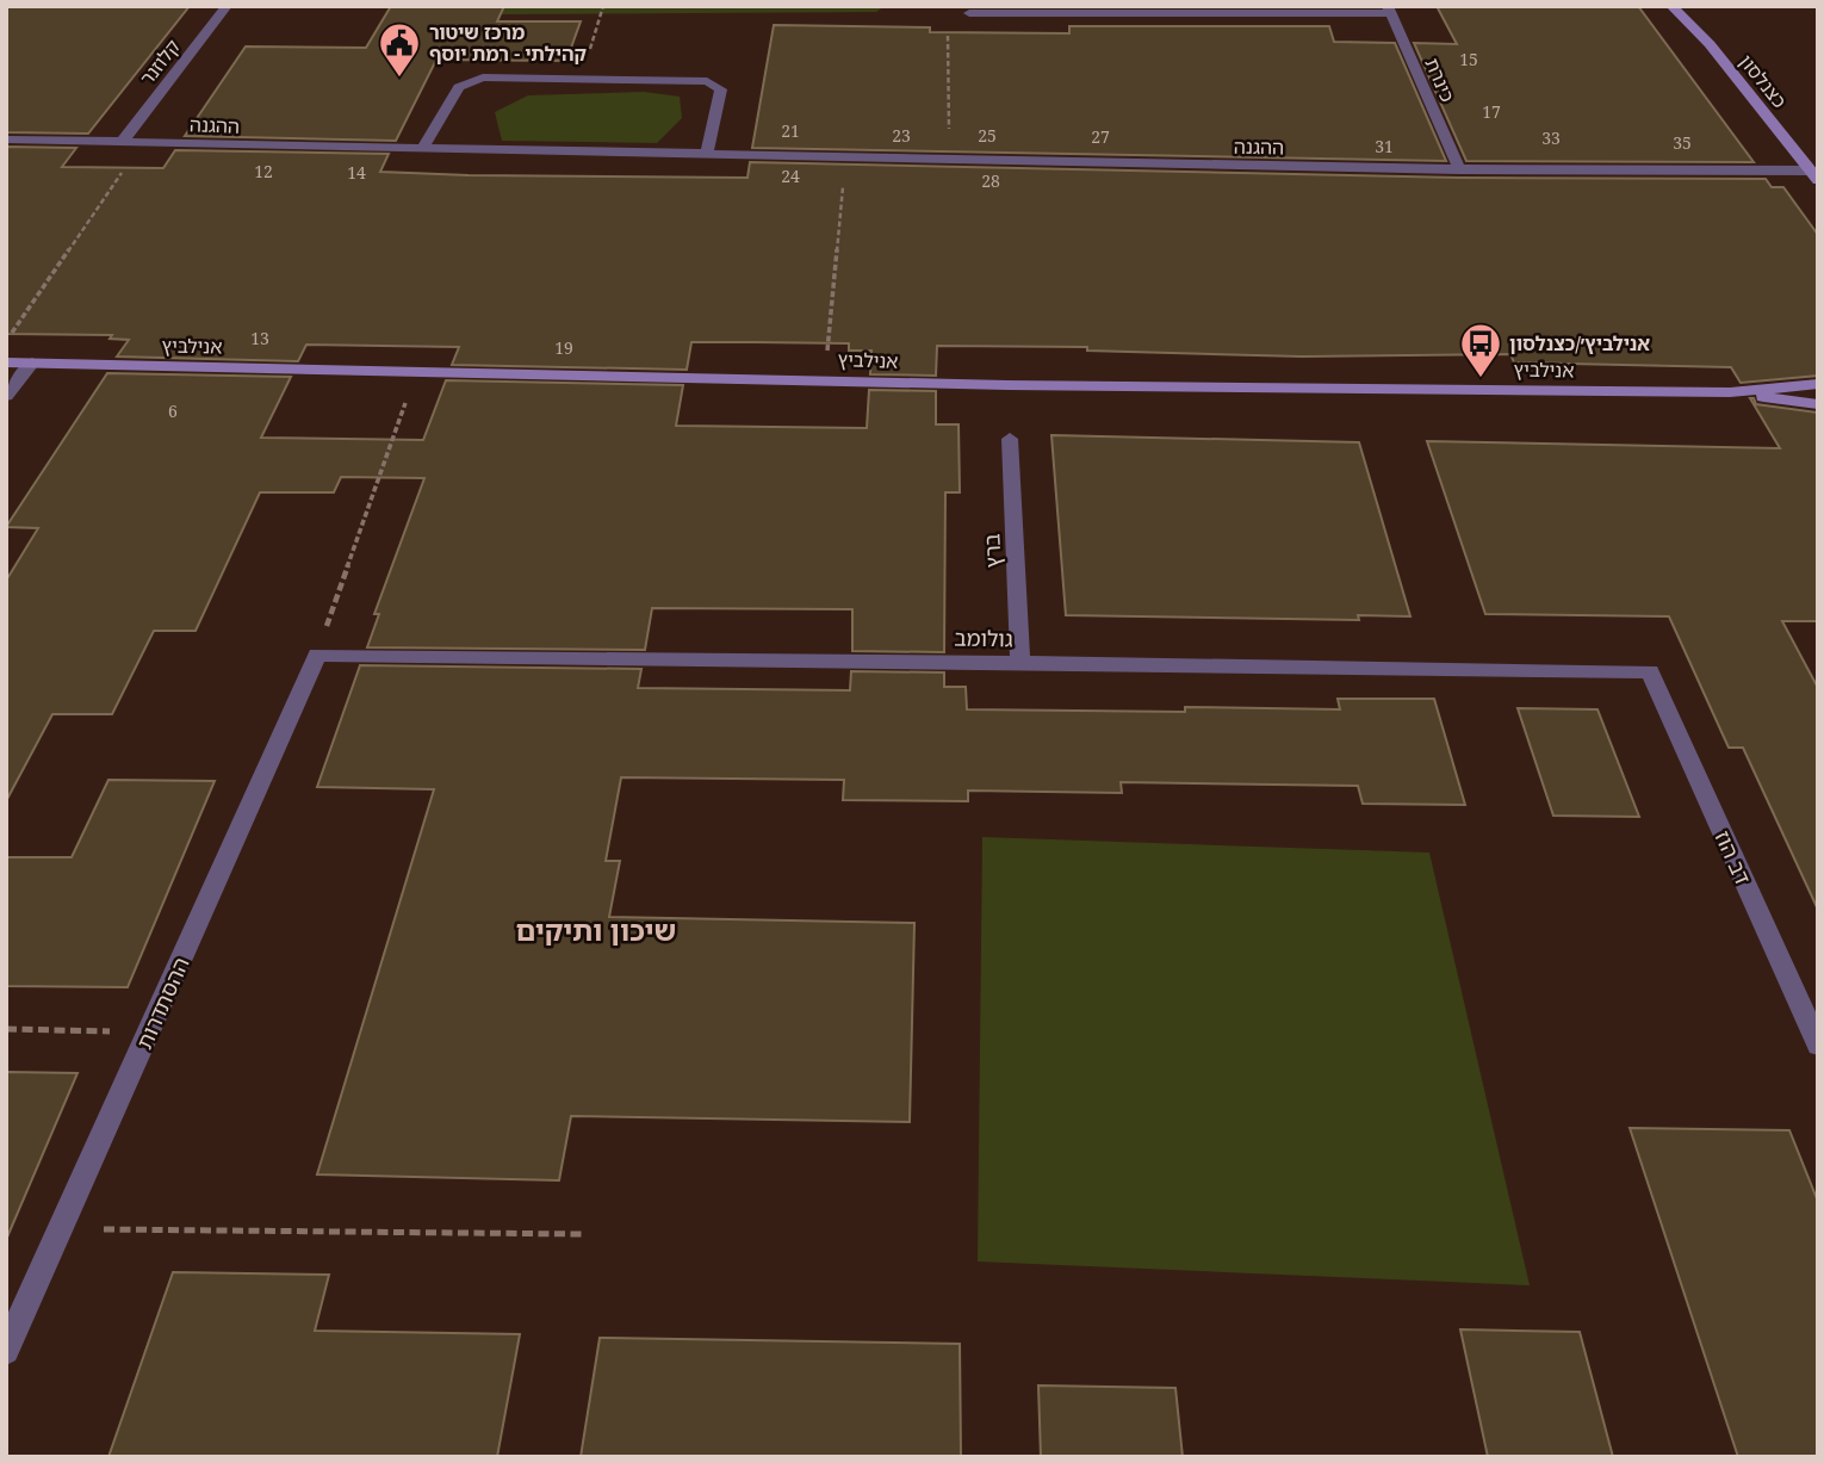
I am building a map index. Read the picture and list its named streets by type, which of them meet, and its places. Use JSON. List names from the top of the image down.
{
  "streets": {
    "street": [
      "קלוזנר",
      "כינרת",
      "כצנלסון",
      "ההגנה",
      "אנילביץ",
      "ברץ",
      "גולומב",
      "דב הוז",
      "ההסתדרות"
    ]
  },
  "crossings": [
    ["קלוזנר", "ההגנה"],
    ["כינרת", "ההגנה"],
    ["כצנלסון", "ההגנה"],
    ["ברץ", "גולומב"],
    ["גולומב", "דב הוז"],
    ["גולומב", "ההסתדרות"]
  ],
  "districts": ["שיכון ותיקים"],
  "places": {
    "public building": ["מרכז שיטור קהילתי - רמת יוסף"],
    "bus stop": ["אנילביץ׳/כצנלסון"]
  },
  "house_numbers": [
    "15",
    "17",
    "21",
    "23",
    "25",
    "27",
    "33",
    "35",
    "31",
    "12",
    "14",
    "24",
    "28",
    "13",
    "19",
    "6"
  ]
}
